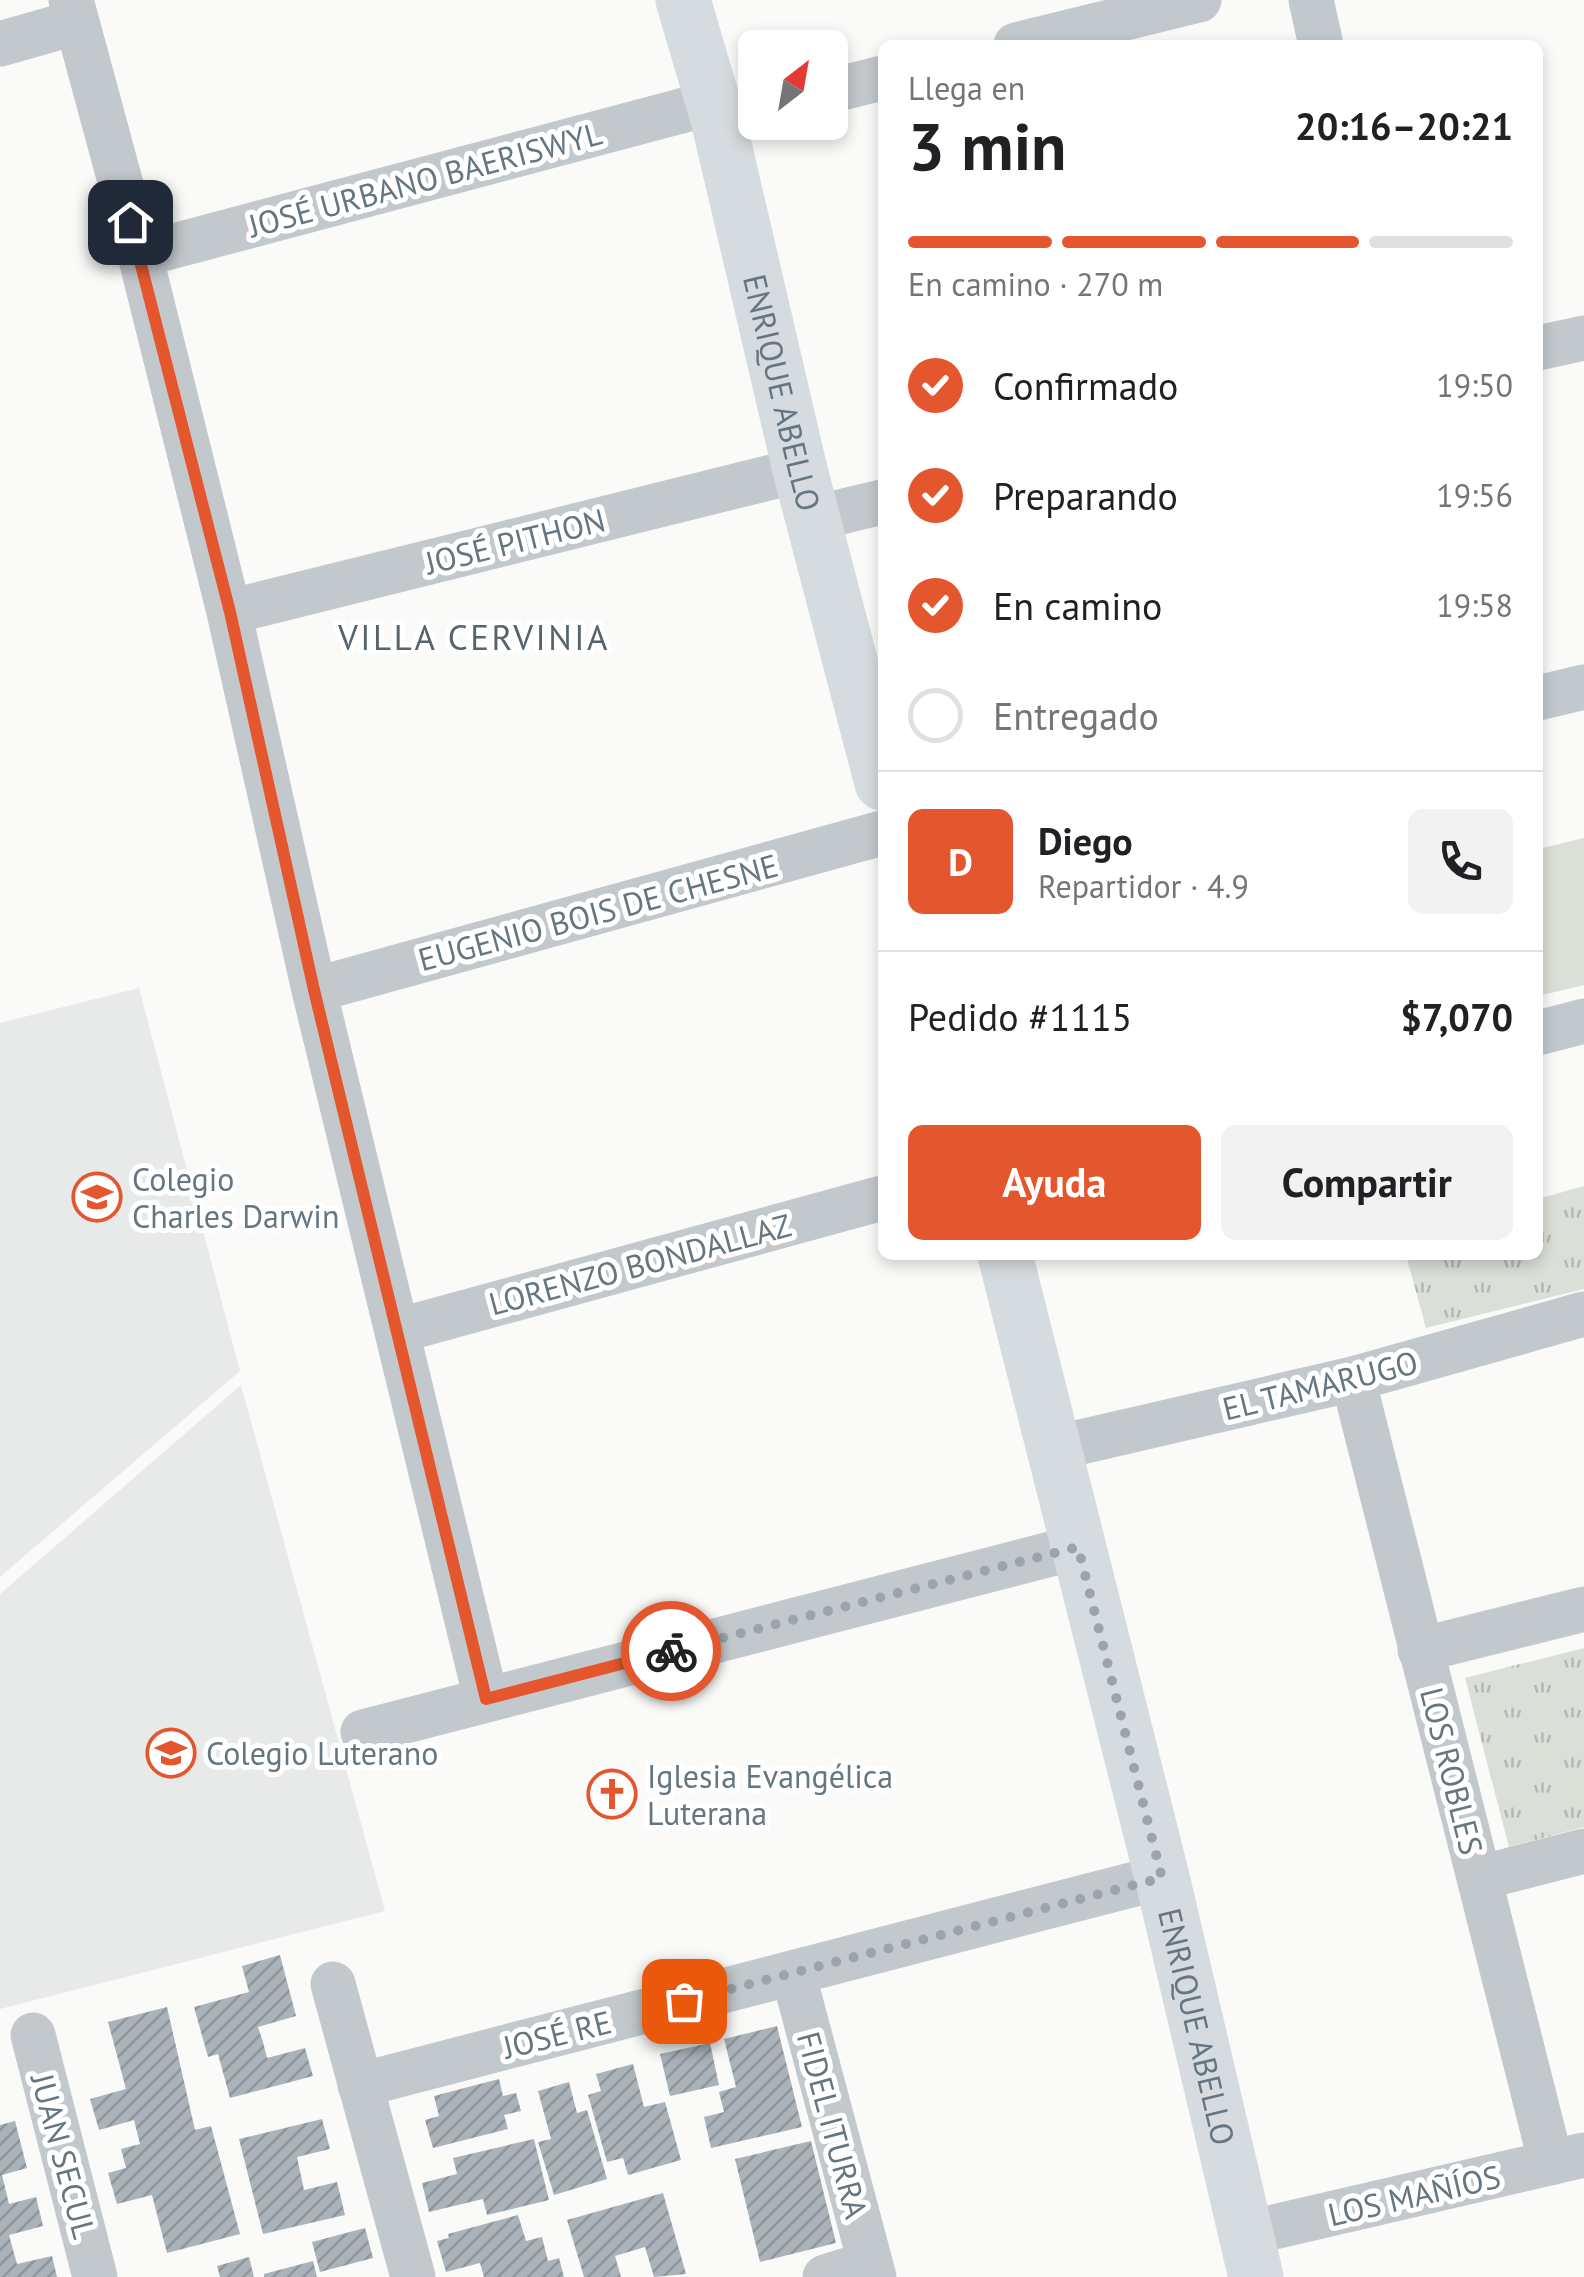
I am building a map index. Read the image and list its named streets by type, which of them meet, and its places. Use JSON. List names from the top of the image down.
{
  "streets": {
    "street": [
      "JOSÉ URBANO BAERISWYL",
      "ENRIQUE ABELLO",
      "JOSÉ PITHON",
      "EUGENIO BOIS DE CHESNE",
      "LORENZO BONDALLAZ",
      "EL TAMARUGO",
      "LOS ROBLES",
      "JOSÉ RE",
      "FIDEL ITURRA",
      "JUAN SECUL",
      "LOS MAÑÍOS"
    ]
  },
  "crossings": [
    ["JOSÉ URBANO BAERISWYL", "ENRIQUE ABELLO"],
    ["ENRIQUE ABELLO", "JOSÉ PITHON"],
    ["ENRIQUE ABELLO", "EL TAMARUGO"],
    ["ENRIQUE ABELLO", "JOSÉ RE"],
    ["ENRIQUE ABELLO", "LOS MAÑÍOS"],
    ["EL TAMARUGO", "LOS ROBLES"],
    ["LOS ROBLES", "LOS MAÑÍOS"],
    ["JOSÉ RE", "FIDEL ITURRA"]
  ],
  "districts": ["VILLA CERVINIA"],
  "places": {
    "school or university": ["Colegio Charles Darwin", "Colegio Luterano"],
    "church": ["Iglesia Evangélica Luterana"]
  },
  "north": "top right",
  "page": {
    "heading": ["3 min", "Llega en", "20:16–20:21"],
    "panel": [
      "Diego",
      "Repartidor · 4.9",
      "Pedido #1115",
      "$7,070"
    ],
    "bar": "En camino · 270 m",
    "list": [
      ["Confirmado", "19:50"],
      ["Preparando", "19:56"],
      ["En camino", "19:58"],
      "Entregado"
    ],
    "round": "D",
    "buttons": ["Ayuda", "Compartir"]
  }
}
